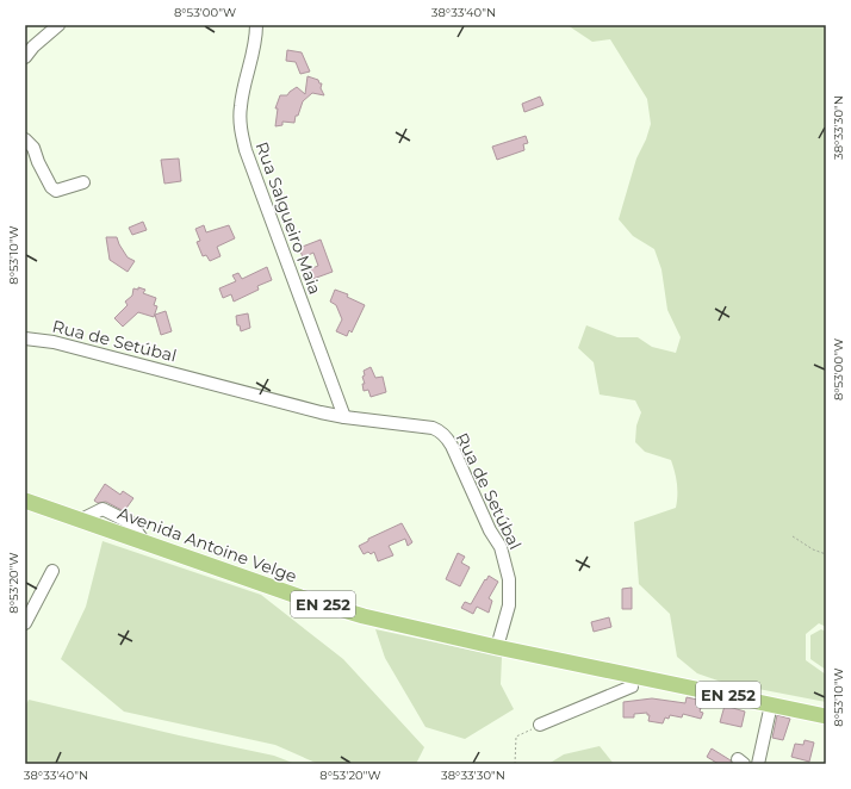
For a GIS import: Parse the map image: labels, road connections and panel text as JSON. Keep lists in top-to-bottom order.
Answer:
{
  "streets": {
    "main road": ["Avenida Antoine Velge", "EN 252"],
    "street": ["Rua Salgueiro Maia", "Rua de Setúbal"]
  },
  "crossings": [
    ["Rua Salgueiro Maia", "Rua de Setúbal"],
    ["Rua de Setúbal", "Avenida Antoine Velge"],
    ["Avenida Antoine Velge", "EN 252"]
  ],
  "coordinates": [
    "8°53'00\"W",
    "38°33'40\"N",
    "38°33'30\"N",
    "8°53'10\"W",
    "8°53'20\"W"
  ]
}
